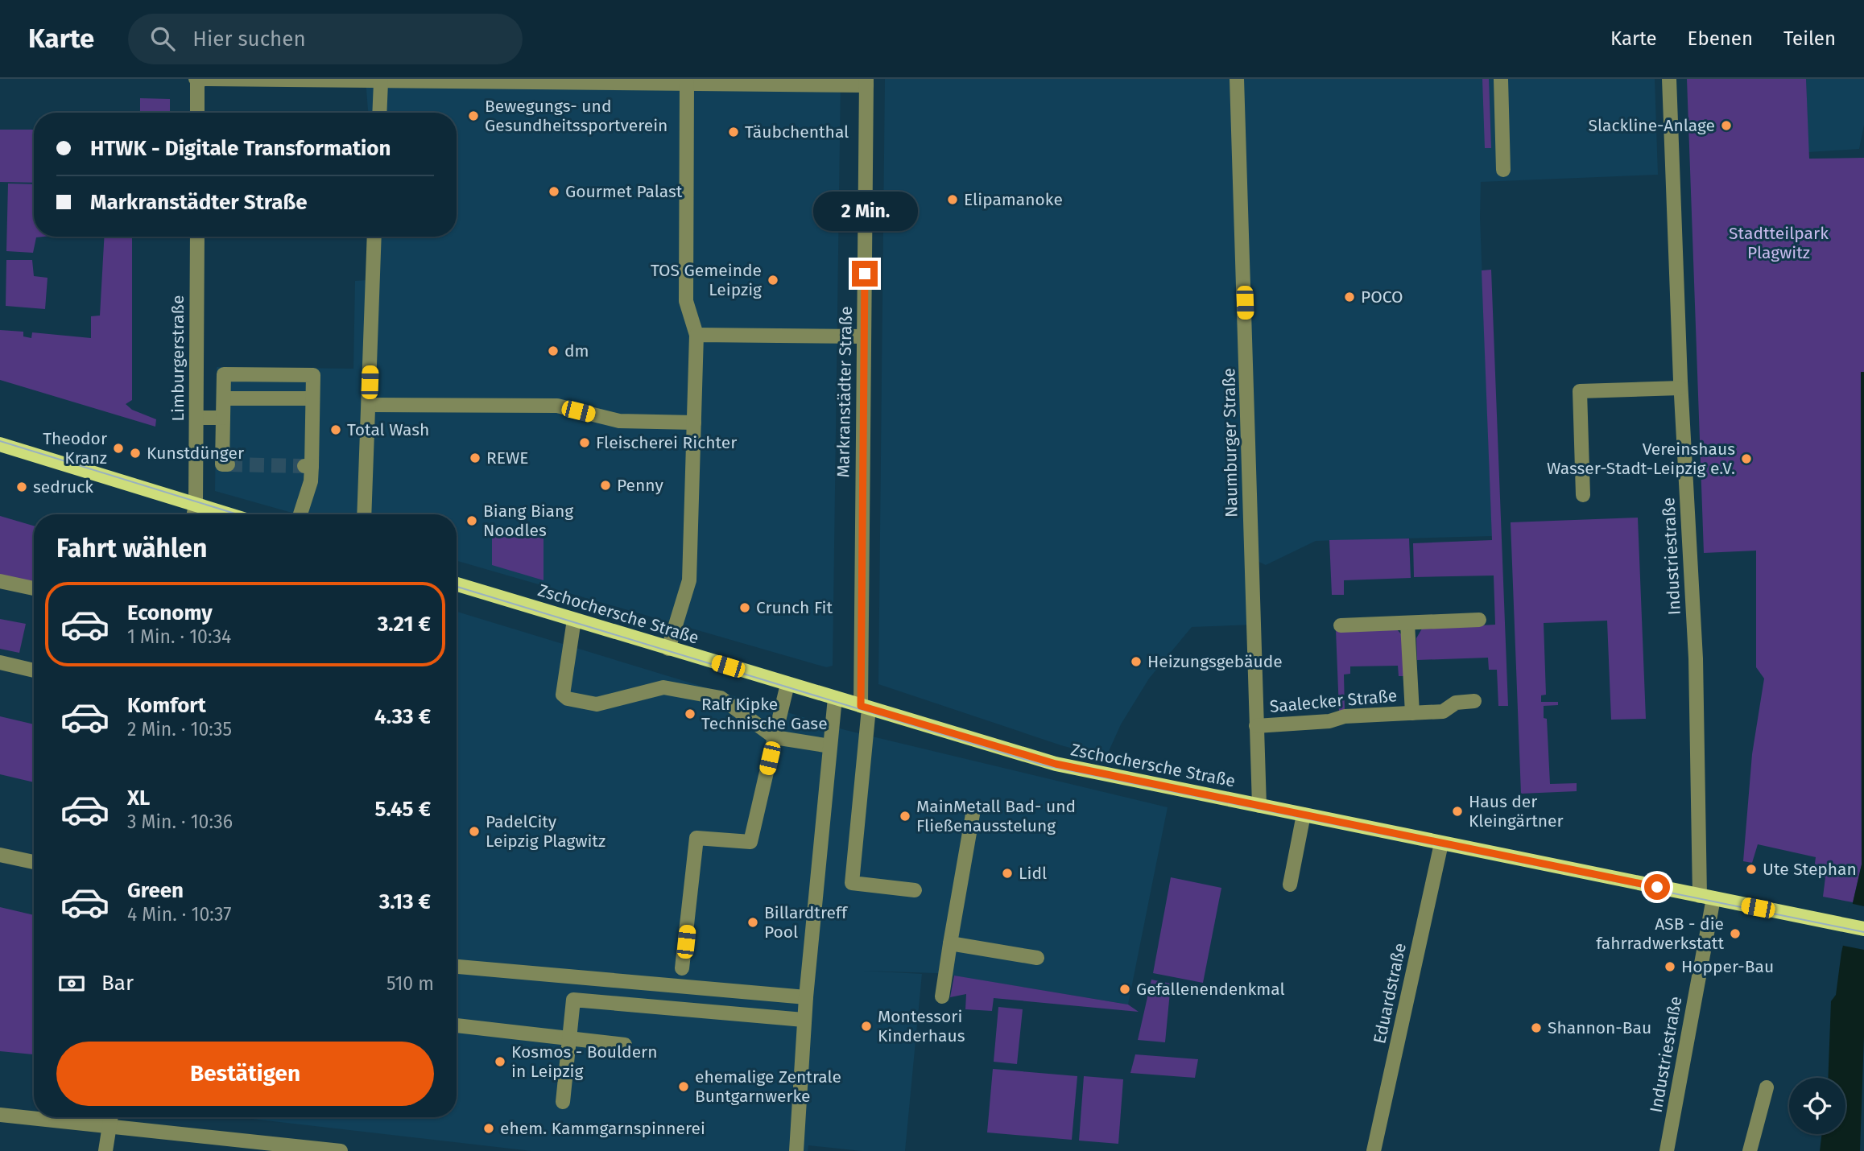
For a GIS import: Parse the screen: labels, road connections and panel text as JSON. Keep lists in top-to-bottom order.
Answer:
{
  "streets": {
    "main road": ["Zschochersche Straße"],
    "street": [
      "Limburgerstraße",
      "Markranstädter Straße",
      "Naumburger Straße",
      "Industriestraße",
      "Saalecker Straße",
      "Eduardstraße"
    ]
  },
  "crossings": [
    ["Markranstädter Straße", "Zschochersche Straße"],
    ["Naumburger Straße", "Zschochersche Straße"],
    ["Naumburger Straße", "Saalecker Straße"],
    ["Industriestraße", "Zschochersche Straße"],
    ["Zschochersche Straße", "Eduardstraße"]
  ],
  "parks": ["Stadtteilpark Plagwitz"],
  "places": [
    "Bewegungs- und Gesundheitssportverein",
    "Slackline-Anlage",
    "Täubchenthal",
    "Gourmet Palast",
    "Elipamanoke",
    "TOS Gemeinde Leipzig",
    "POCO",
    "dm",
    "Total Wash",
    "Fleischerei Richter",
    "Theodor Kranz",
    "Kunstdünger",
    "REWE",
    "Vereinshaus Wasser-Stadt-Leipzig e.V.",
    "Penny",
    "sedruck",
    "Biang Biang Noodles",
    "Crunch Fit",
    "Heizungsgebäude",
    "Ralf Kipke Technische Gase",
    "Haus der Kleingärtner",
    "MainMetall Bad- und Fließenausstelung",
    "PadelCity Leipzig Plagwitz",
    "Ute Stephan",
    "Lidl",
    "Billardtreff Pool",
    "ASB - die fahrradwerkstatt",
    "Hopper-Bau",
    "Gefallenendenkmal",
    "Montessori Kinderhaus",
    "Shannon-Bau",
    "Kosmos - Bouldern in Leipzig",
    "ehemalige Zentrale Buntgarnwerke",
    "ehem. Kammgarnspinnerei"
  ],
  "page": {
    "header": "Karte",
    "search": "Hier suchen",
    "nav": ["Karte", "Ebenen", "Teilen"],
    "banner": ["HTWK - Digitale Transformation", "Markranstädter Straße"],
    "bubble": "2 Min.",
    "heading": "Fahrt wählen",
    "list": [
      {
        "name": "Economy",
        "note": "1 Min. · 10:34",
        "value": "3.21 €"
      },
      {
        "name": "Komfort",
        "note": "2 Min. · 10:35",
        "value": "4.33 €"
      },
      {
        "name": "XL",
        "note": "3 Min. · 10:36",
        "value": "5.45 €"
      },
      {
        "name": "Green",
        "note": "4 Min. · 10:37",
        "value": "3.13 €"
      }
    ],
    "pay": ["Bar", "510 m"],
    "buttons": "Bestätigen"
  }
}
